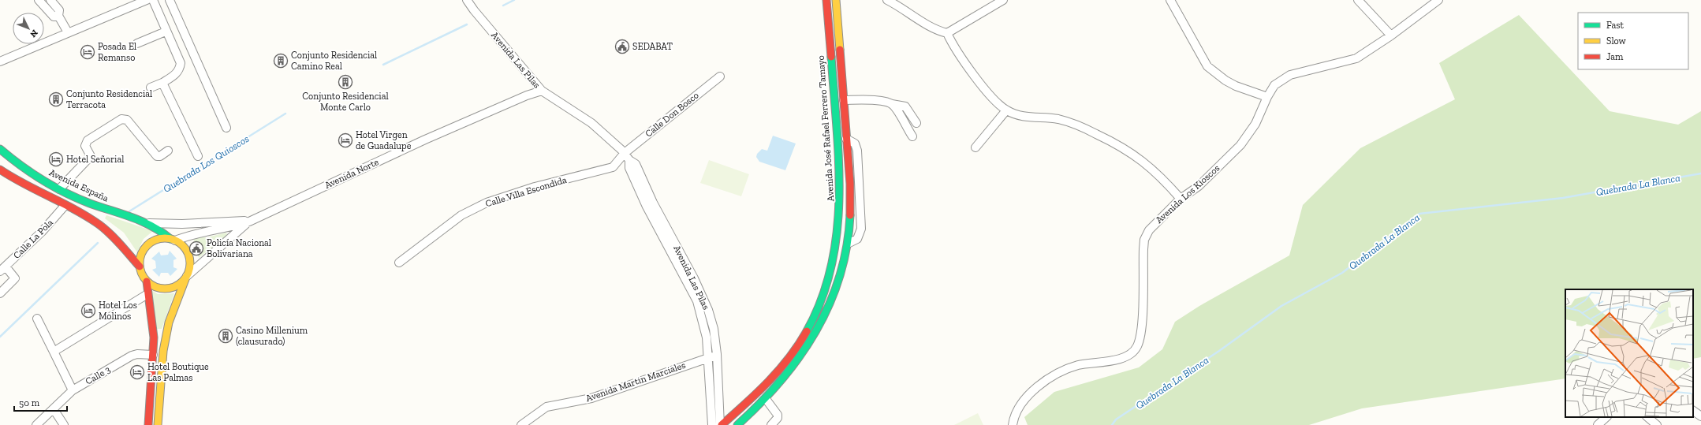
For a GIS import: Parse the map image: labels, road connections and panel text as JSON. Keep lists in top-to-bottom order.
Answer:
{
  "streets": {
    "street": [
      "Avenida Las Pilas",
      "Calle Don Bosco",
      "Avenida José Rafael Ferrero Tamayo",
      "Avenida Norte",
      "Avenida España",
      "Calle Villa Escondida",
      "Avenida Los Kioscos",
      "Calle La Pola",
      "Calle 3",
      "Avenida Martin Marciales"
    ]
  },
  "crossings": [
    ["Avenida Las Pilas", "Calle Don Bosco"],
    ["Avenida Las Pilas", "Avenida José Rafael Ferrero Tamayo"],
    ["Avenida Las Pilas", "Avenida Norte"],
    ["Avenida Las Pilas", "Calle Villa Escondida"],
    ["Avenida Las Pilas", "Avenida Martin Marciales"],
    ["Calle Don Bosco", "Calle Villa Escondida"],
    ["Avenida Norte", "Avenida España"]
  ],
  "water": ["Quebrada Los Quioscos", "Quebrada La Blanca"],
  "places": {
    "public building": ["SEDABAT", "Policía Nacional Bolivariana"],
    "hotel": [
      "Posada El Remanso",
      "Hotel Virgen de Guadalupe",
      "Hotel Señorial",
      "Hotel Los Molinos",
      "Hotel Boutique Las Palmas"
    ],
    "building": [
      "Conjunto Residencial Camino Real",
      "Conjunto Residencial Monte Carlo",
      "Conjunto Residencial Terracota",
      "Casino Millenium (clausurado)"
    ]
  },
  "legend": ["Fast", "Slow", "Jam"],
  "scale_bar": "50 m",
  "north": "bottom right"
}
